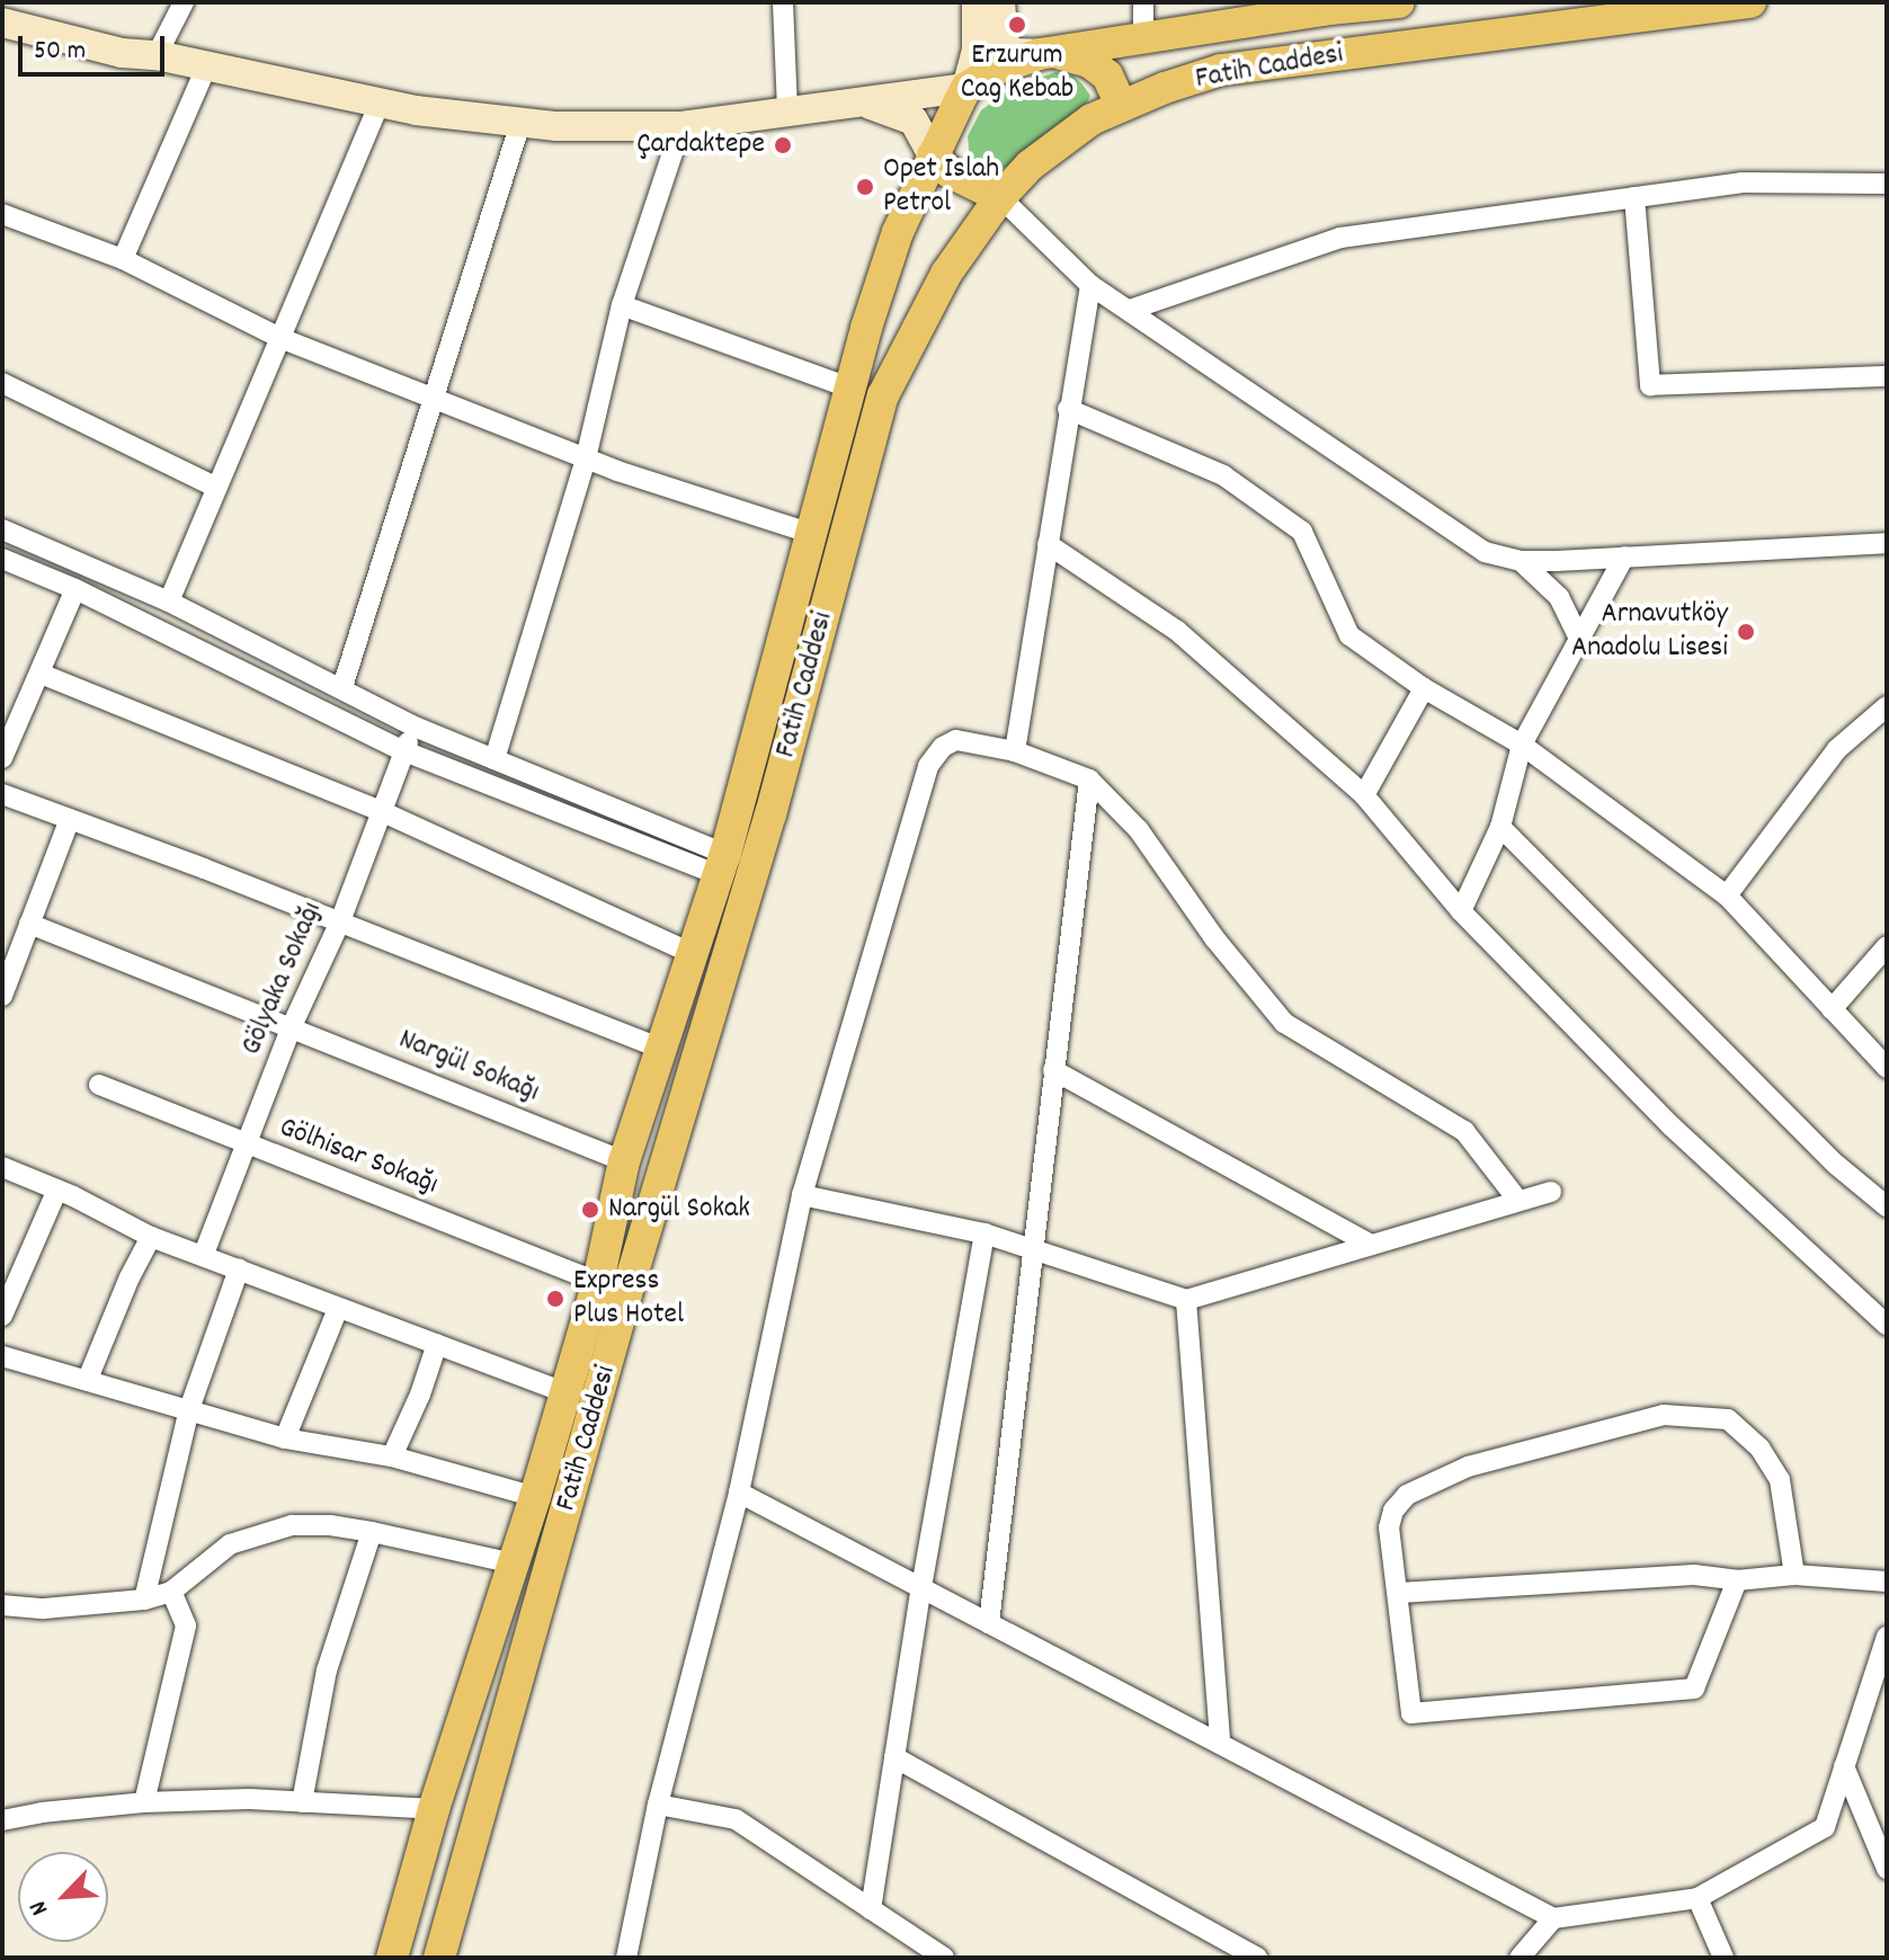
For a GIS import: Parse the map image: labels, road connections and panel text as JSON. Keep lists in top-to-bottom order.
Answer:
{
  "streets": {
    "main road": ["Fatih Caddesi"],
    "street": ["Gölyaka Sokağı", "Nargül Sokağı", "Gölhisar Sokağı"]
  },
  "crossings": [
    ["Fatih Caddesi", "Nargül Sokağı"],
    ["Fatih Caddesi", "Gölhisar Sokağı"],
    ["Gölyaka Sokağı", "Nargül Sokağı"],
    ["Gölyaka Sokağı", "Gölhisar Sokağı"]
  ],
  "places": [
    "Erzurum Cag Kebab",
    "Çardaktepe",
    "Opet Islah Petrol",
    "Arnavutköy Anadolu Lisesi",
    "Nargül Sokak",
    "Express Plus Hotel"
  ],
  "scale_bar": "50 m",
  "north": "bottom left"
}
